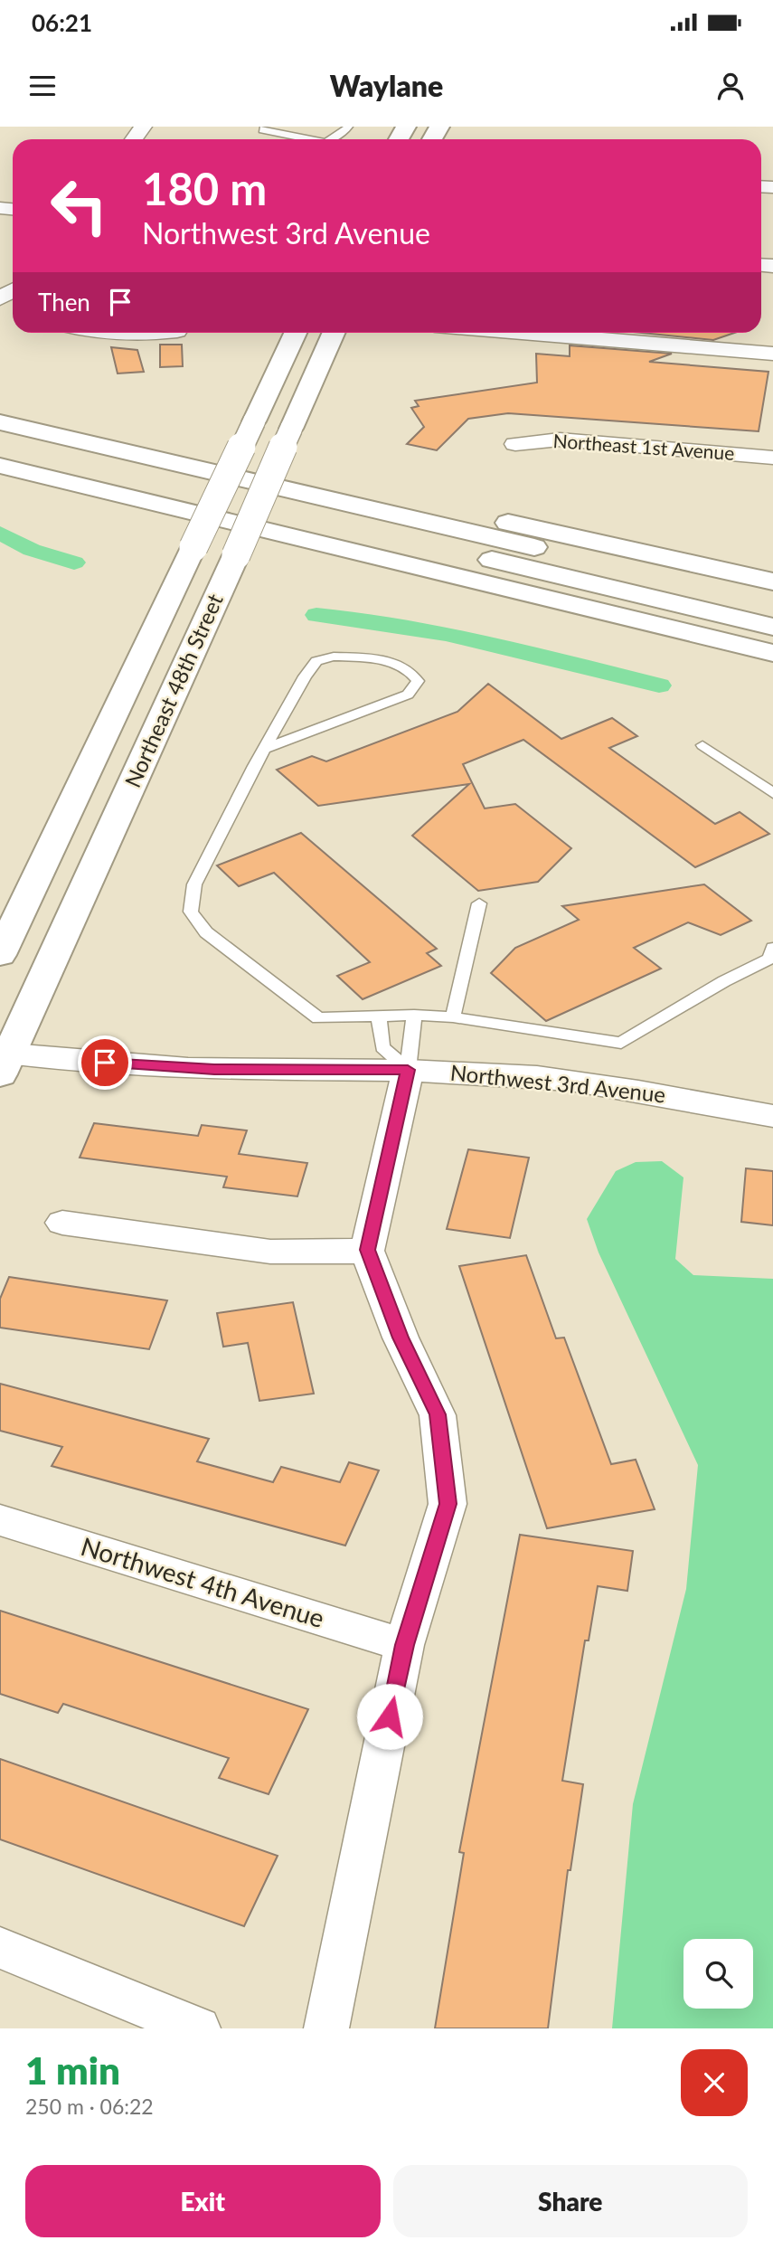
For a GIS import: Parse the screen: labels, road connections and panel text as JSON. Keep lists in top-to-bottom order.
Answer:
{
  "streets": {
    "main road": ["Northeast 48th Street"],
    "street": ["Northeast 1st Avenue", "Northwest 3rd Avenue", "Northwest 4th Avenue"]
  },
  "crossings": [
    ["Northeast 48th Street", "Northwest 3rd Avenue"]
  ],
  "page": {
    "status": "06:21",
    "header": "Waylane",
    "turn": ["180 m", "Northwest 3rd Avenue"],
    "then": "Then",
    "heading": ["1 min", "250 m · 06:22"],
    "buttons": ["Exit", "Share"]
  }
}
